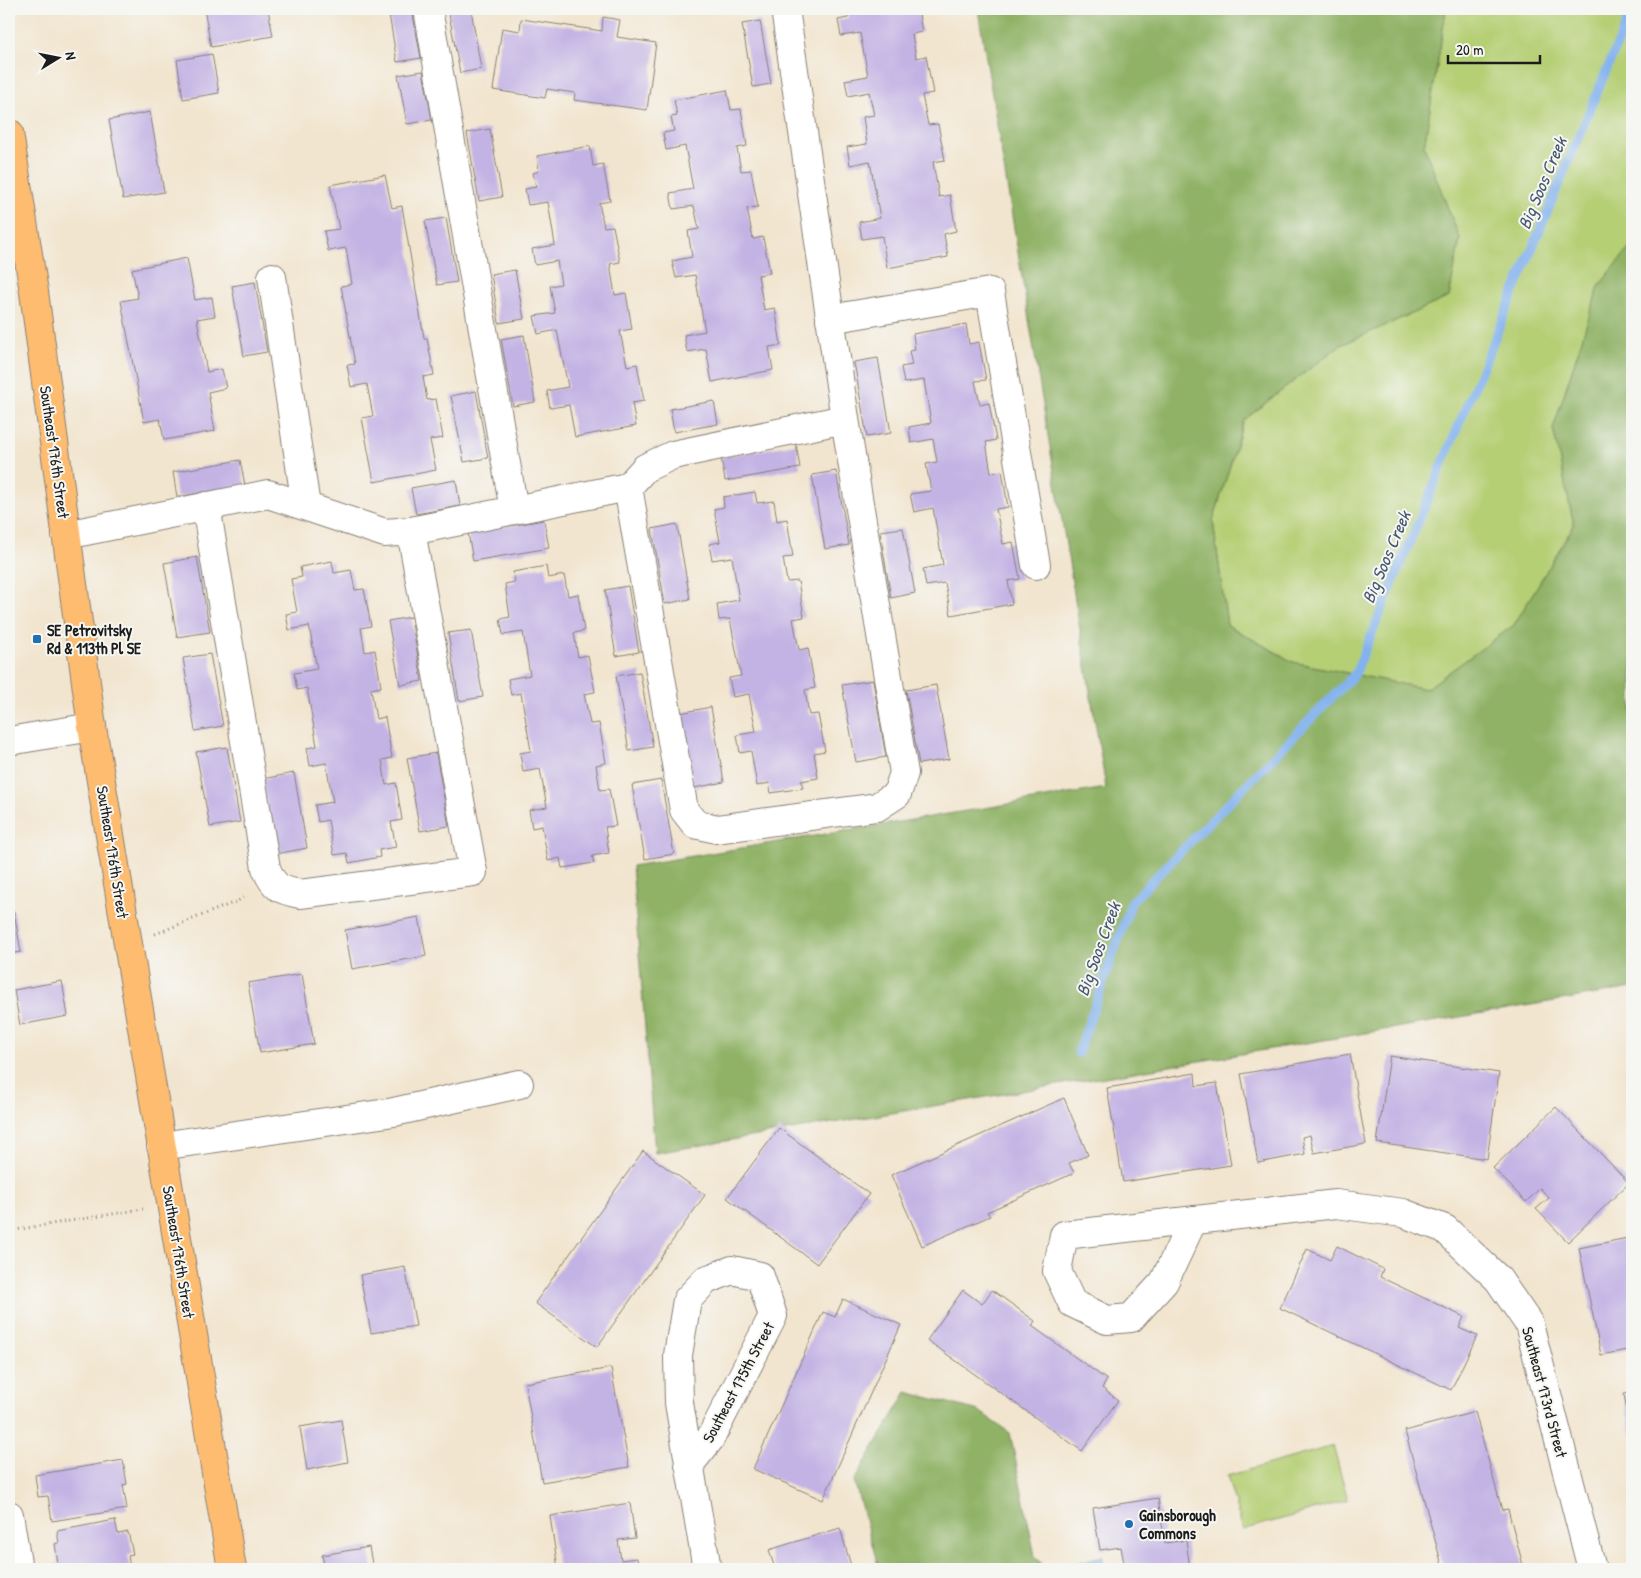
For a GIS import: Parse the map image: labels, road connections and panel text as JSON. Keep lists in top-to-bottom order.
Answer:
{
  "streets": {
    "main road": ["Southeast 176th Street"],
    "street": ["Southeast 175th Street", "Southeast 173rd Street"]
  },
  "water": ["Big Soos Creek"],
  "places": {
    "transit": ["SE Petrovitsky Rd & 113th Pl SE"],
    "other": ["Gainsborough Commons"]
  },
  "scale_bar": "20 m",
  "north": "right"
}
